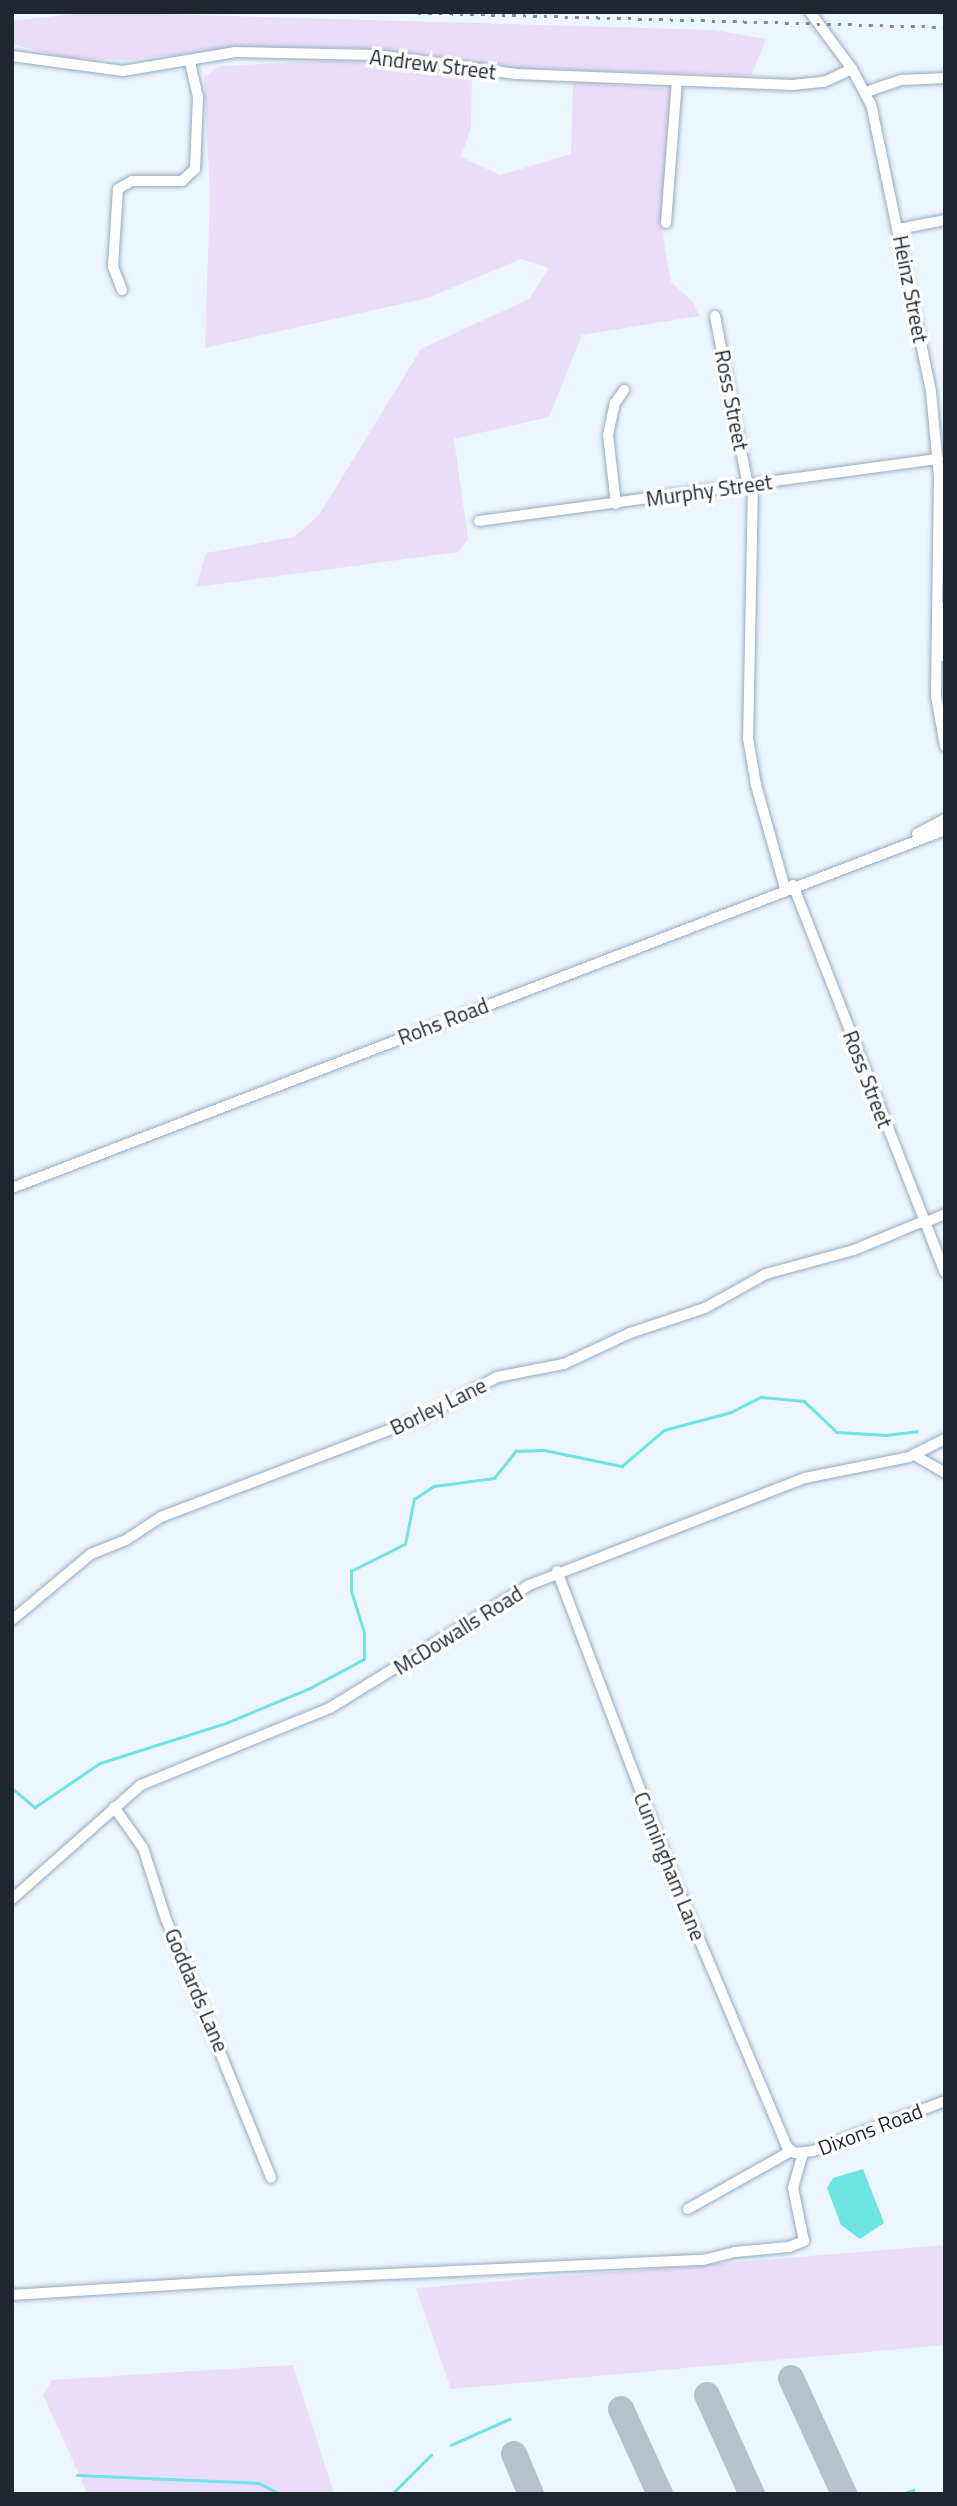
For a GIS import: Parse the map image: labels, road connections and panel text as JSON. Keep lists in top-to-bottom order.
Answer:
{
  "streets": {
    "street": [
      "Andrew Street",
      "Heinz Street",
      "Ross Street",
      "Murphy Street",
      "Rohs Road",
      "Borley Lane",
      "McDowalls Road",
      "Cunningham Lane",
      "Goddards Lane",
      "Dixons Road"
    ]
  },
  "crossings": [
    ["Andrew Street", "Heinz Street"],
    ["Heinz Street", "Murphy Street"],
    ["Ross Street", "Murphy Street"],
    ["Ross Street", "Rohs Road"],
    ["Ross Street", "Borley Lane"],
    ["McDowalls Road", "Cunningham Lane"],
    ["McDowalls Road", "Goddards Lane"],
    ["Cunningham Lane", "Dixons Road"]
  ]
}
